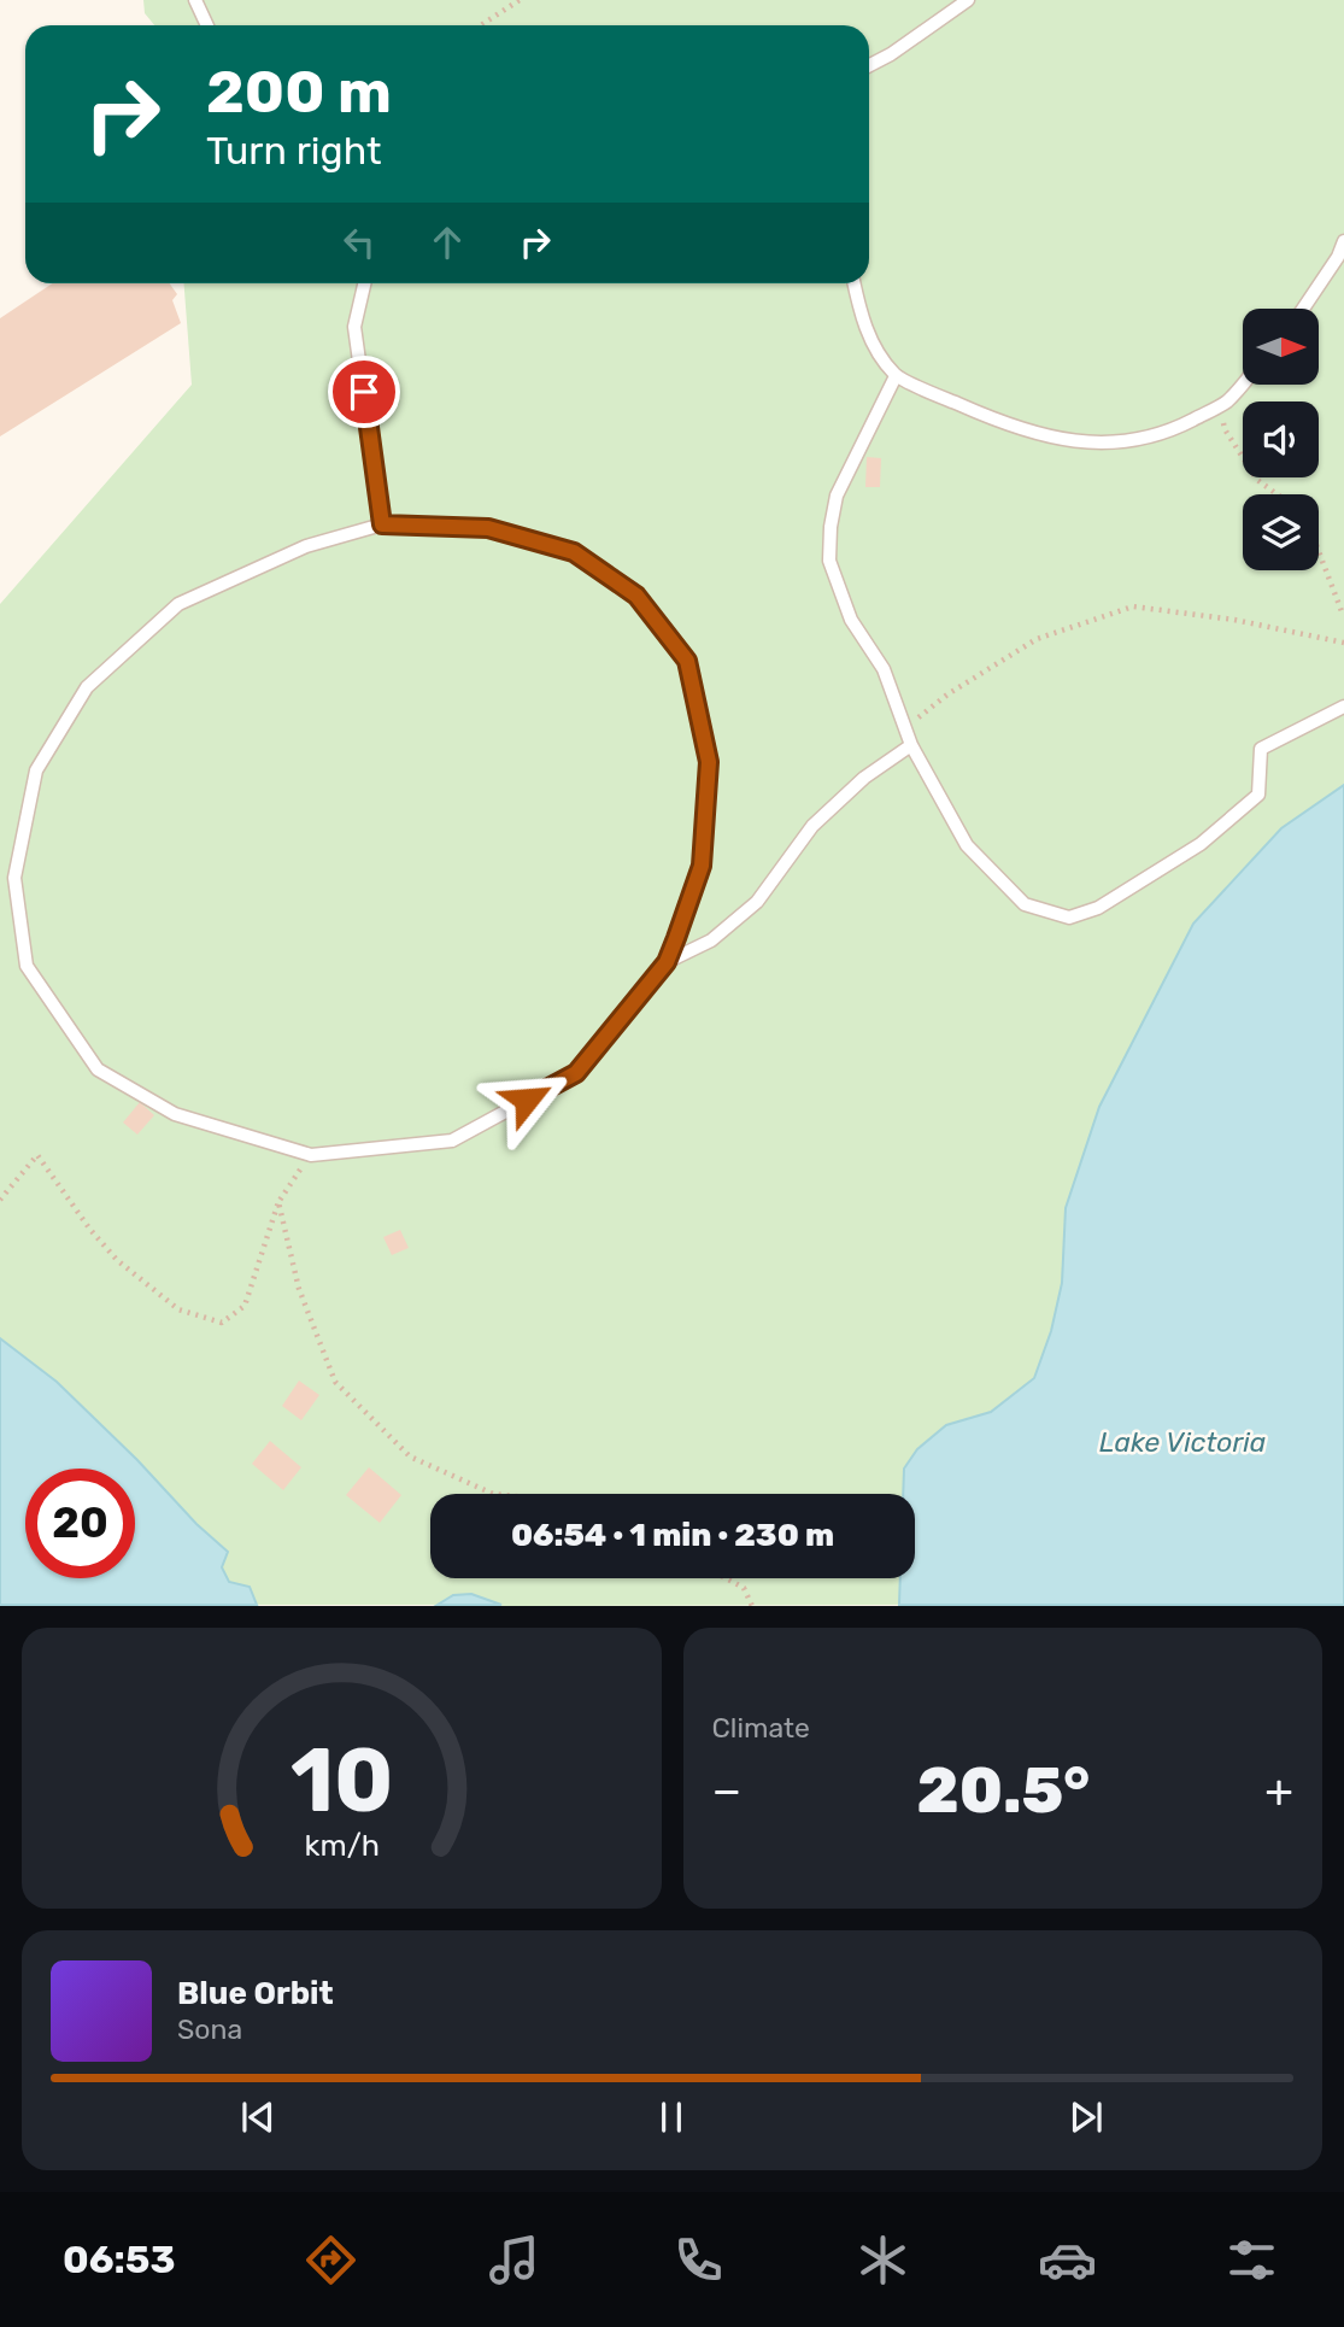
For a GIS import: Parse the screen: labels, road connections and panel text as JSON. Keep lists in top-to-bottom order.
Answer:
{
  "water": ["Lake Victoria"],
  "north": "right",
  "page": {
    "turn": ["200 m", "Turn right"],
    "limit": "20",
    "trip": "06:54 · 1 min · 230 m",
    "tile": "Climate",
    "heat": ["−", "20.5°", "+"],
    "song": ["Blue Orbit", "Sona"],
    "tabs": "06:53",
    "gauge": ["10", "km/h"]
  }
}
